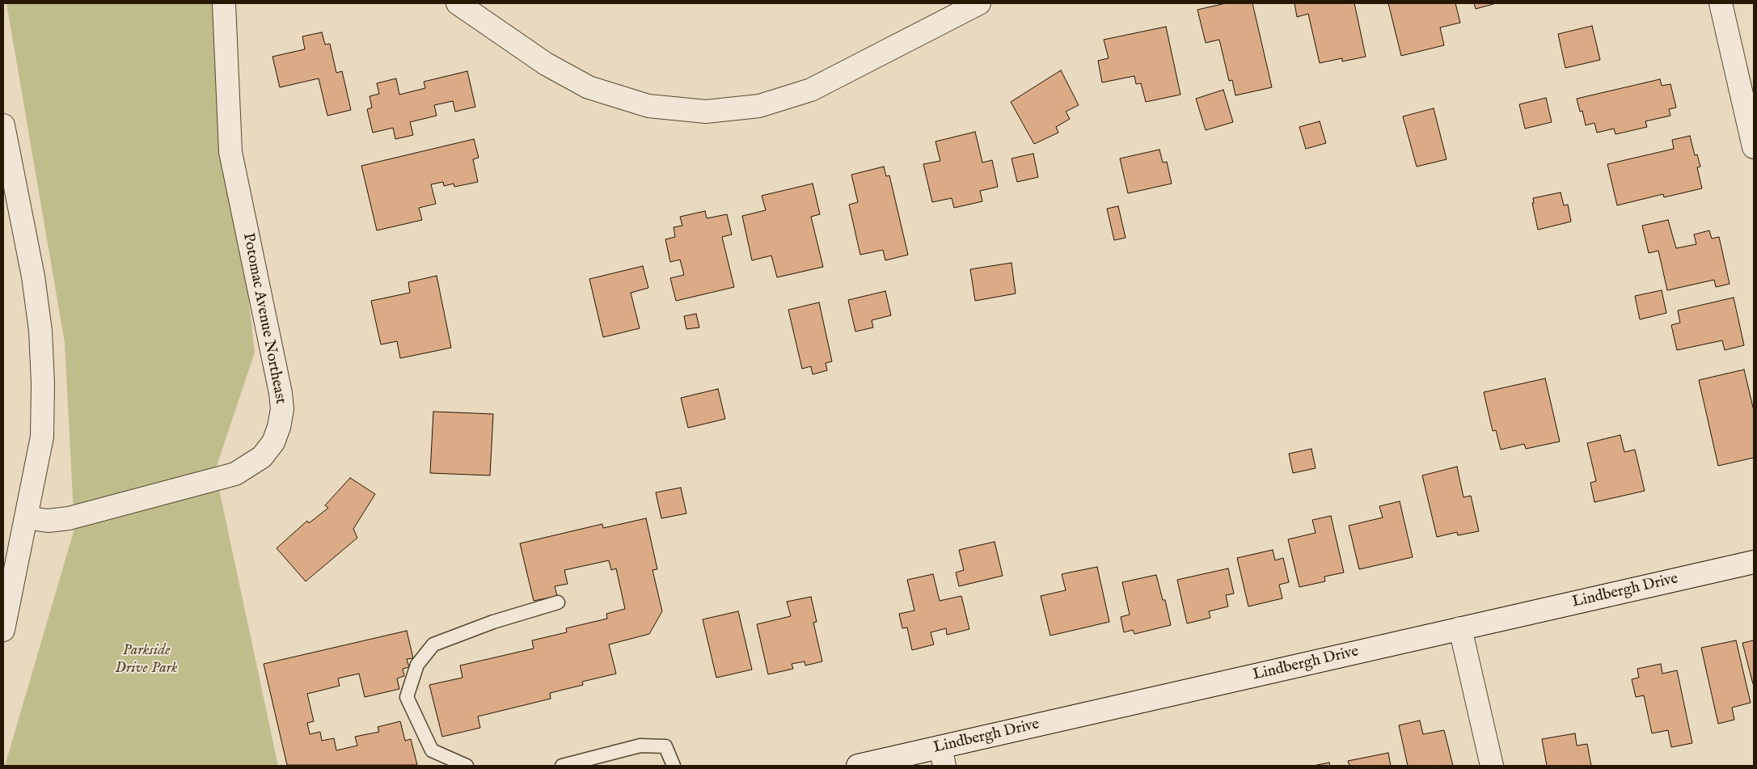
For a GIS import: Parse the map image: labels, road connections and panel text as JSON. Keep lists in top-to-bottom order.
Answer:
{
  "streets": {
    "street": ["Potomac Avenue Northeast", "Lindbergh Drive"]
  },
  "parks": ["Parkside Drive Park"]
}
